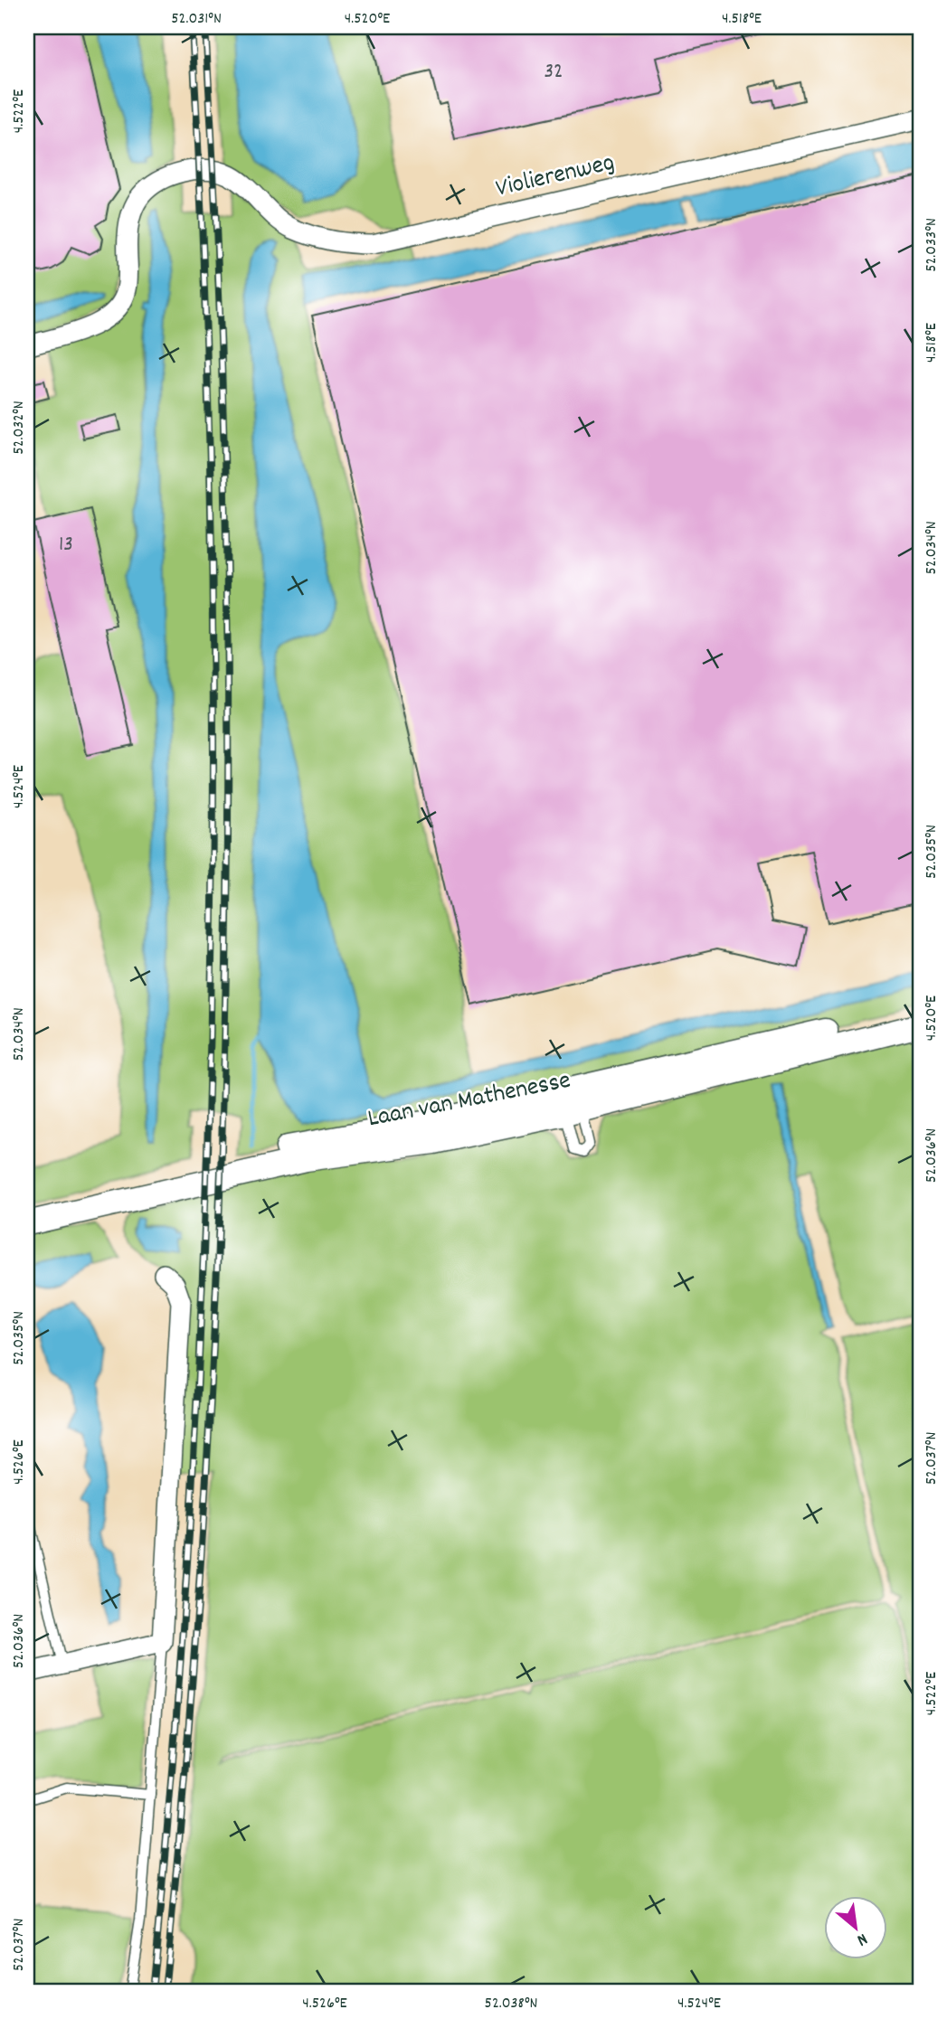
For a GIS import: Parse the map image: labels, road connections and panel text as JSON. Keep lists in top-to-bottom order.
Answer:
{
  "streets": {
    "street": ["Violierenweg", "Laan van Mathenesse"]
  },
  "house_numbers": ["32", "13"],
  "north": "bottom right",
  "coordinates": [
    "52.031°N",
    "4.520°E",
    "4.518°E",
    "4.522°E",
    "52.033°N",
    "52.032°N",
    "52.034°N",
    "4.524°E",
    "52.035°N",
    "52.036°N",
    "52.037°N",
    "4.526°E",
    "52.038°N"
  ]
}
